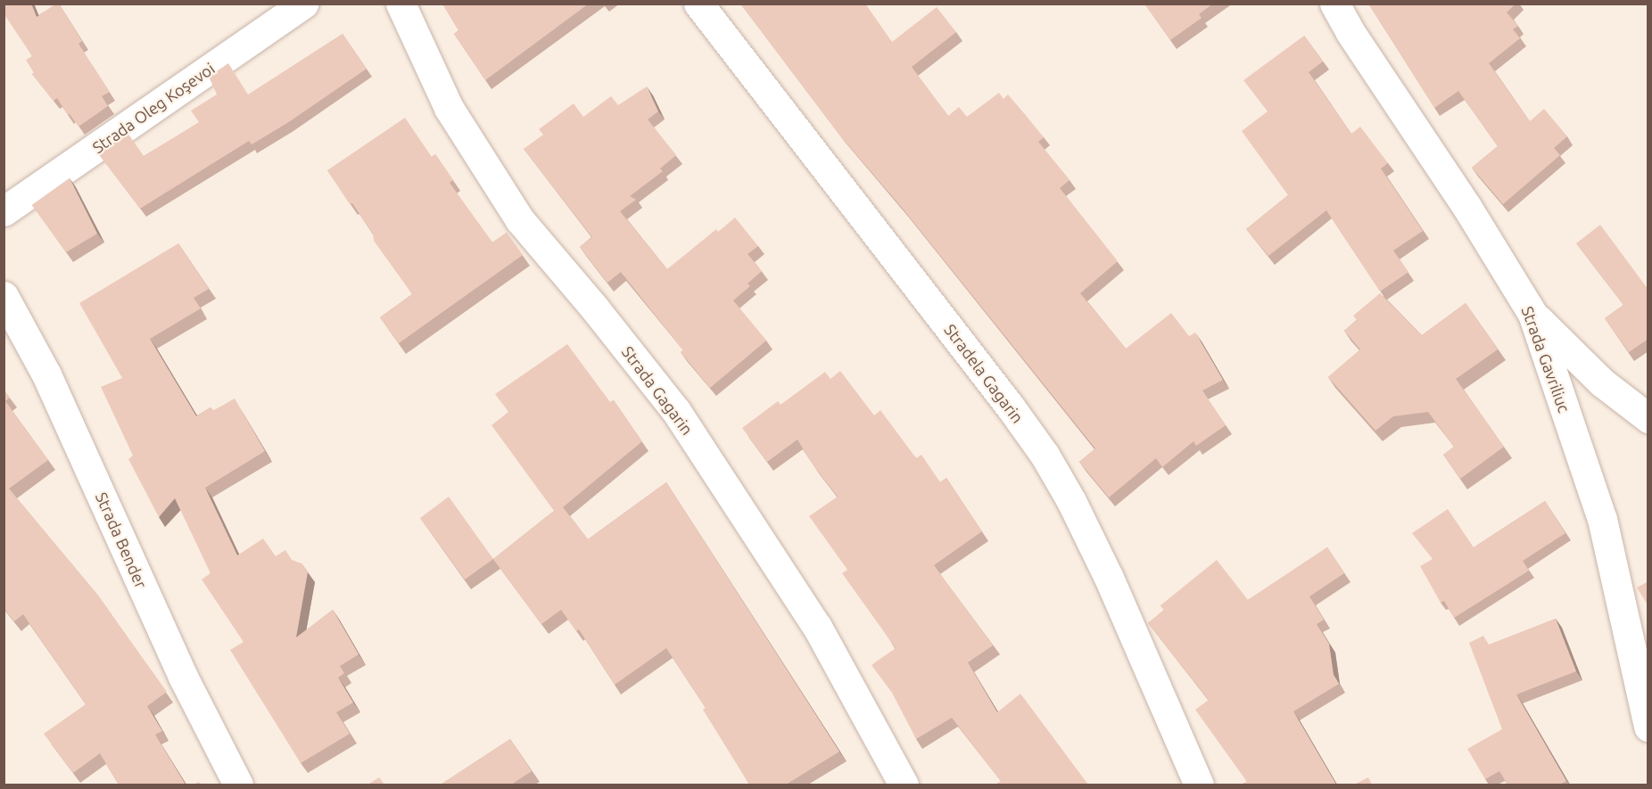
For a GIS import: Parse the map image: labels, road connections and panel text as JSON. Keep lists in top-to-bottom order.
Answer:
{
  "streets": {
    "street": [
      "Strada Oleg Koşevoi",
      "Strada Gavriliuc",
      "Stradela Gagarin",
      "Strada Gagarin",
      "Strada Bender"
    ]
  }
}
